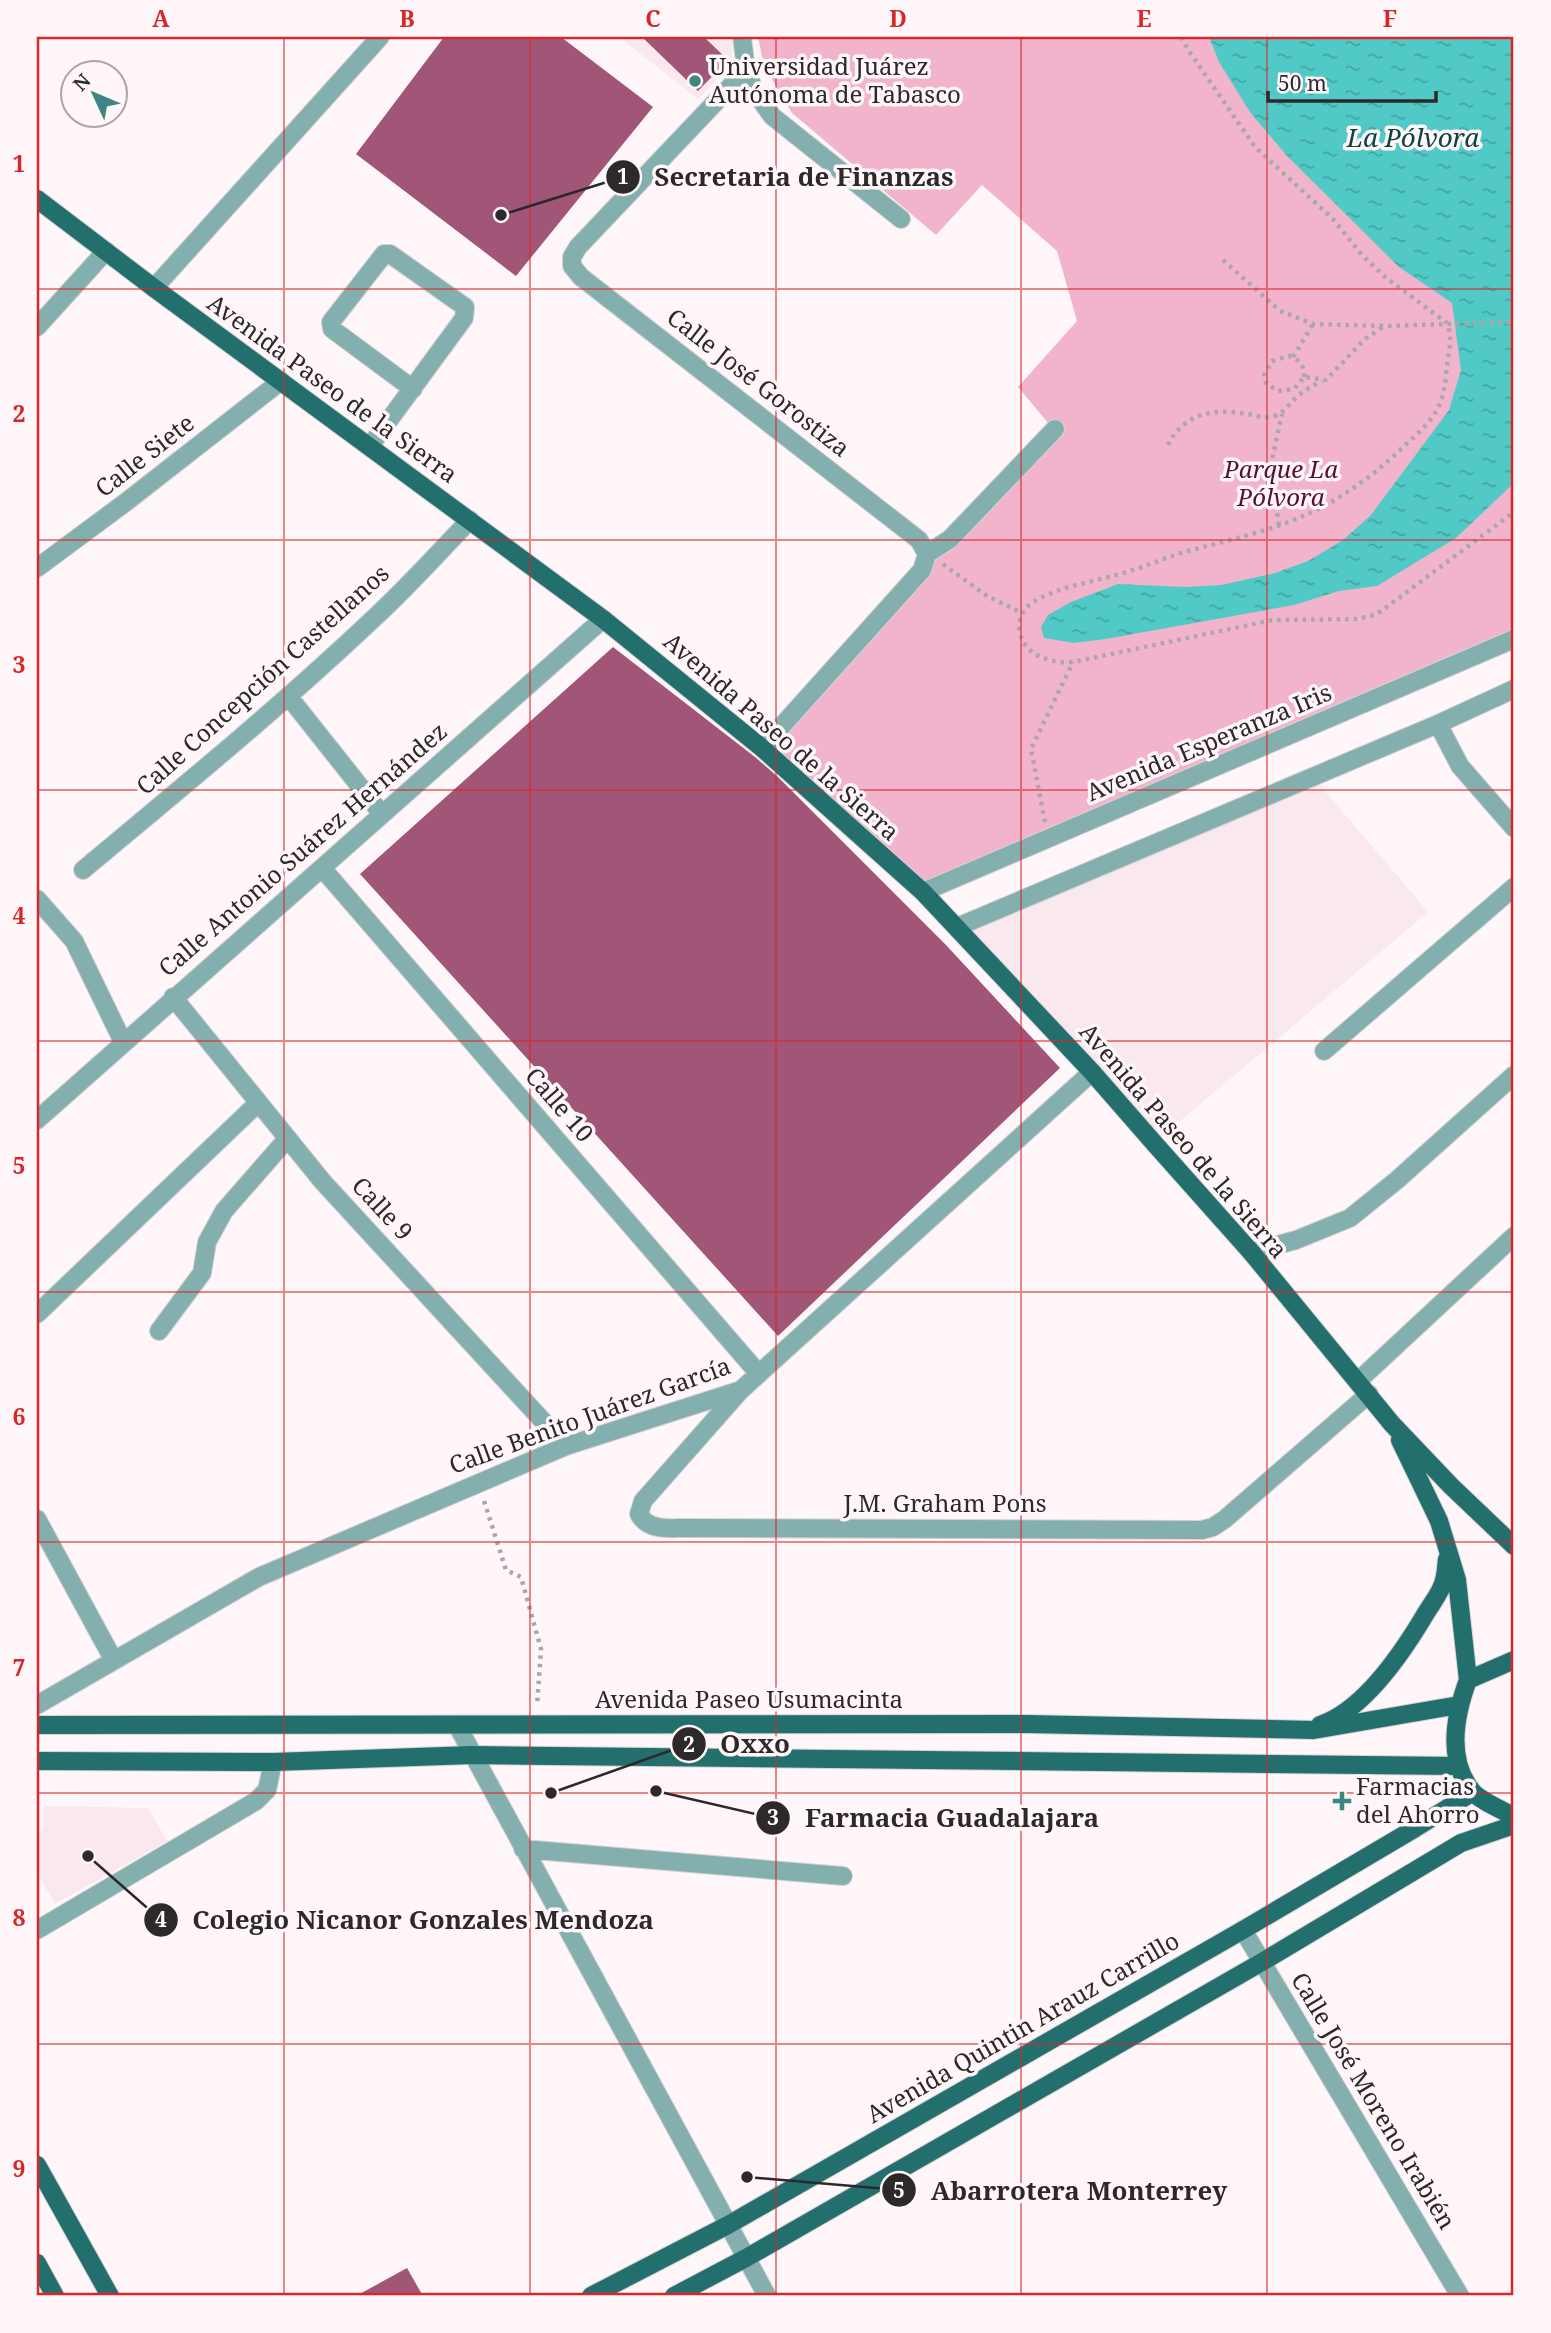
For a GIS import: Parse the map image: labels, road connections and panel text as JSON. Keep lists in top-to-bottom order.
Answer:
{
  "streets": {
    "main road": ["Avenida Paseo de la Sierra", "Avenida Paseo Usumacinta", "Avenida Quintin Arauz Carrillo"],
    "street": [
      "Calle José Gorostiza",
      "Calle Siete",
      "Calle Concepción Castellanos",
      "Avenida Esperanza Iris",
      "Calle Antonio Suárez Hernández",
      "Calle 10",
      "Calle 9",
      "Calle Benito Juárez García",
      "J.M. Graham Pons",
      "Calle José Moreno Irabién"
    ]
  },
  "crossings": [
    ["Avenida Paseo de la Sierra", "Calle Siete"],
    ["Avenida Paseo de la Sierra", "Calle Concepción Castellanos"],
    ["Avenida Paseo de la Sierra", "Avenida Esperanza Iris"],
    ["Avenida Paseo de la Sierra", "Calle Antonio Suárez Hernández"],
    ["Avenida Paseo de la Sierra", "Calle Benito Juárez García"],
    ["Avenida Paseo de la Sierra", "J.M. Graham Pons"],
    ["Calle Antonio Suárez Hernández", "Calle 10"],
    ["Calle Antonio Suárez Hernández", "Calle 9"],
    ["Calle 10", "Calle Benito Juárez García"],
    ["Calle 9", "Calle Benito Juárez García"],
    ["Calle Benito Juárez García", "J.M. Graham Pons"],
    ["Avenida Quintin Arauz Carrillo", "Calle José Moreno Irabién"]
  ],
  "water": ["La Pólvora"],
  "parks": ["Parque La Pólvora"],
  "places": {
    "other": [
      "Universidad Juárez Autónoma de Tabasco",
      "Secretaria de Finanzas",
      "Farmacia Guadalajara",
      "Oxxo",
      "Colegio Nicanor Gonzales Mendoza",
      "Abarrotera Monterrey"
    ],
    "health": ["Farmacias del Ahorro"]
  },
  "scale_bar": "50 m",
  "north": "top left",
  "grid": {
    "columns": [
      "A",
      "B",
      "C",
      "D",
      "E",
      "F"
    ],
    "rows": [
      "1",
      "2",
      "3",
      "4",
      "5",
      "6",
      "7",
      "8",
      "9"
    ]
  }
}
